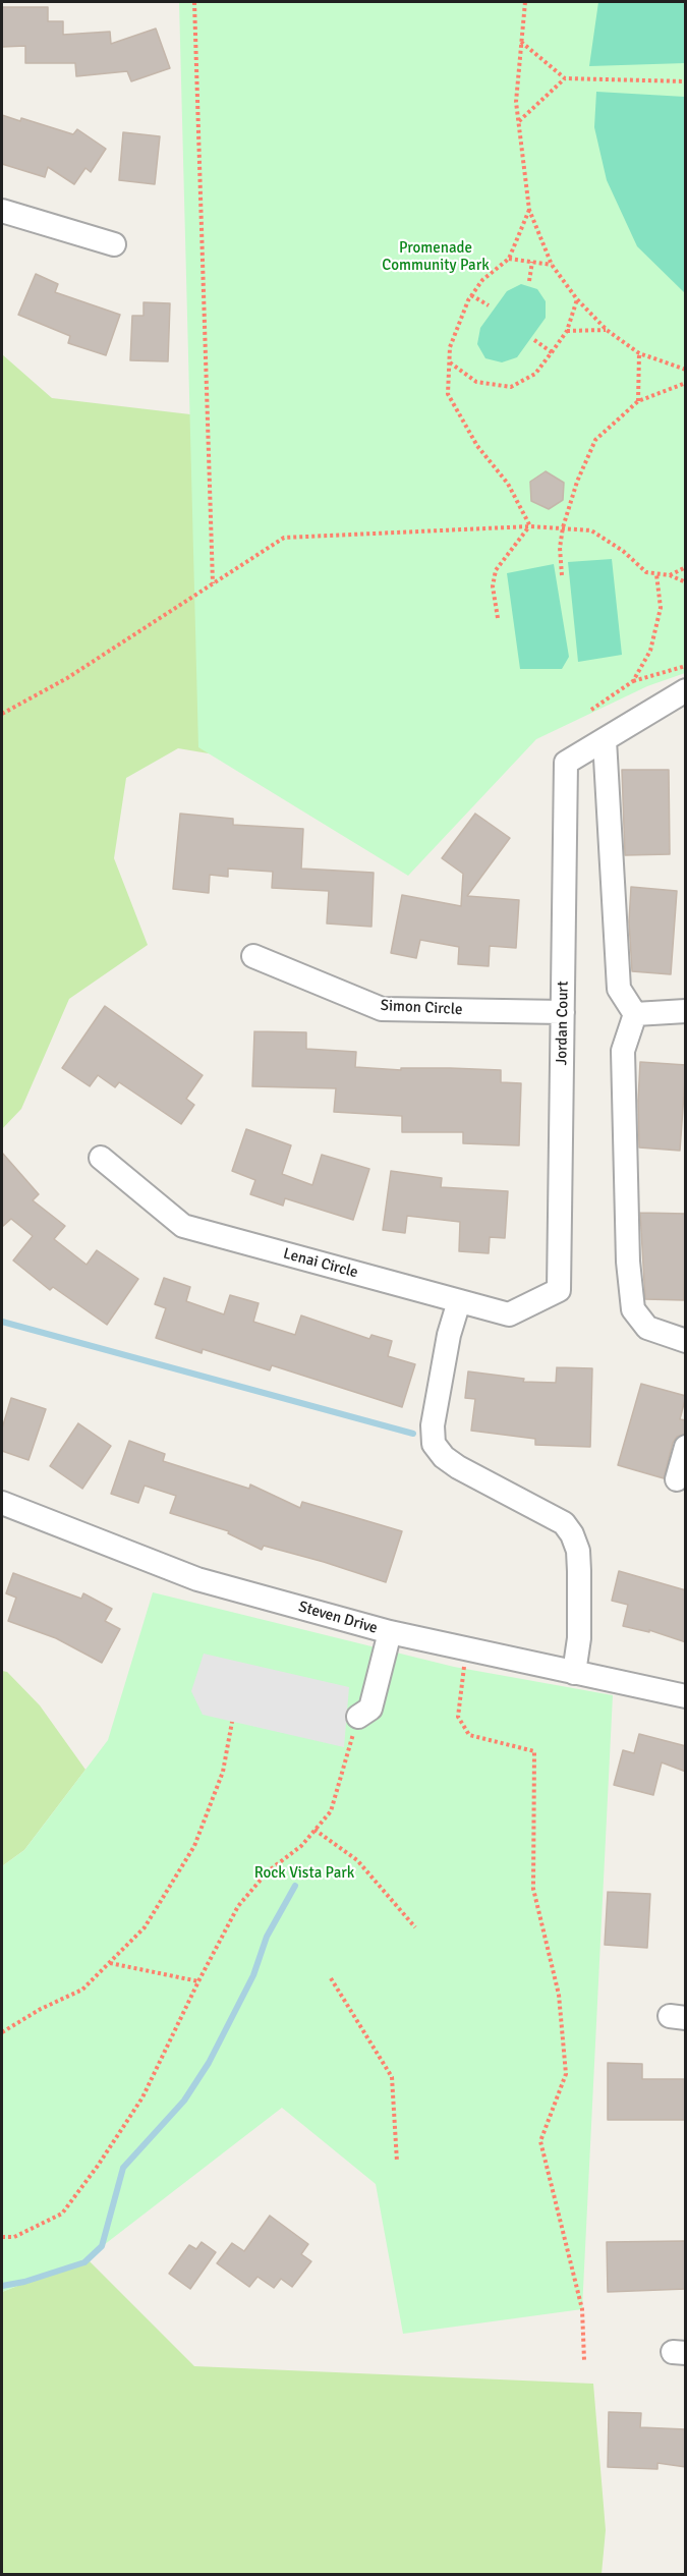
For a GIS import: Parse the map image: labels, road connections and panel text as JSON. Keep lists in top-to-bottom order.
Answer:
{
  "streets": {
    "street": [
      "Simon Circle",
      "Jordan Court",
      "Lenai Circle",
      "Steven Drive"
    ]
  },
  "crossings": [
    ["Simon Circle", "Jordan Court"],
    ["Jordan Court", "Lenai Circle"]
  ],
  "parks": ["Promenade Community Park", "Rock Vista Park"]
}
